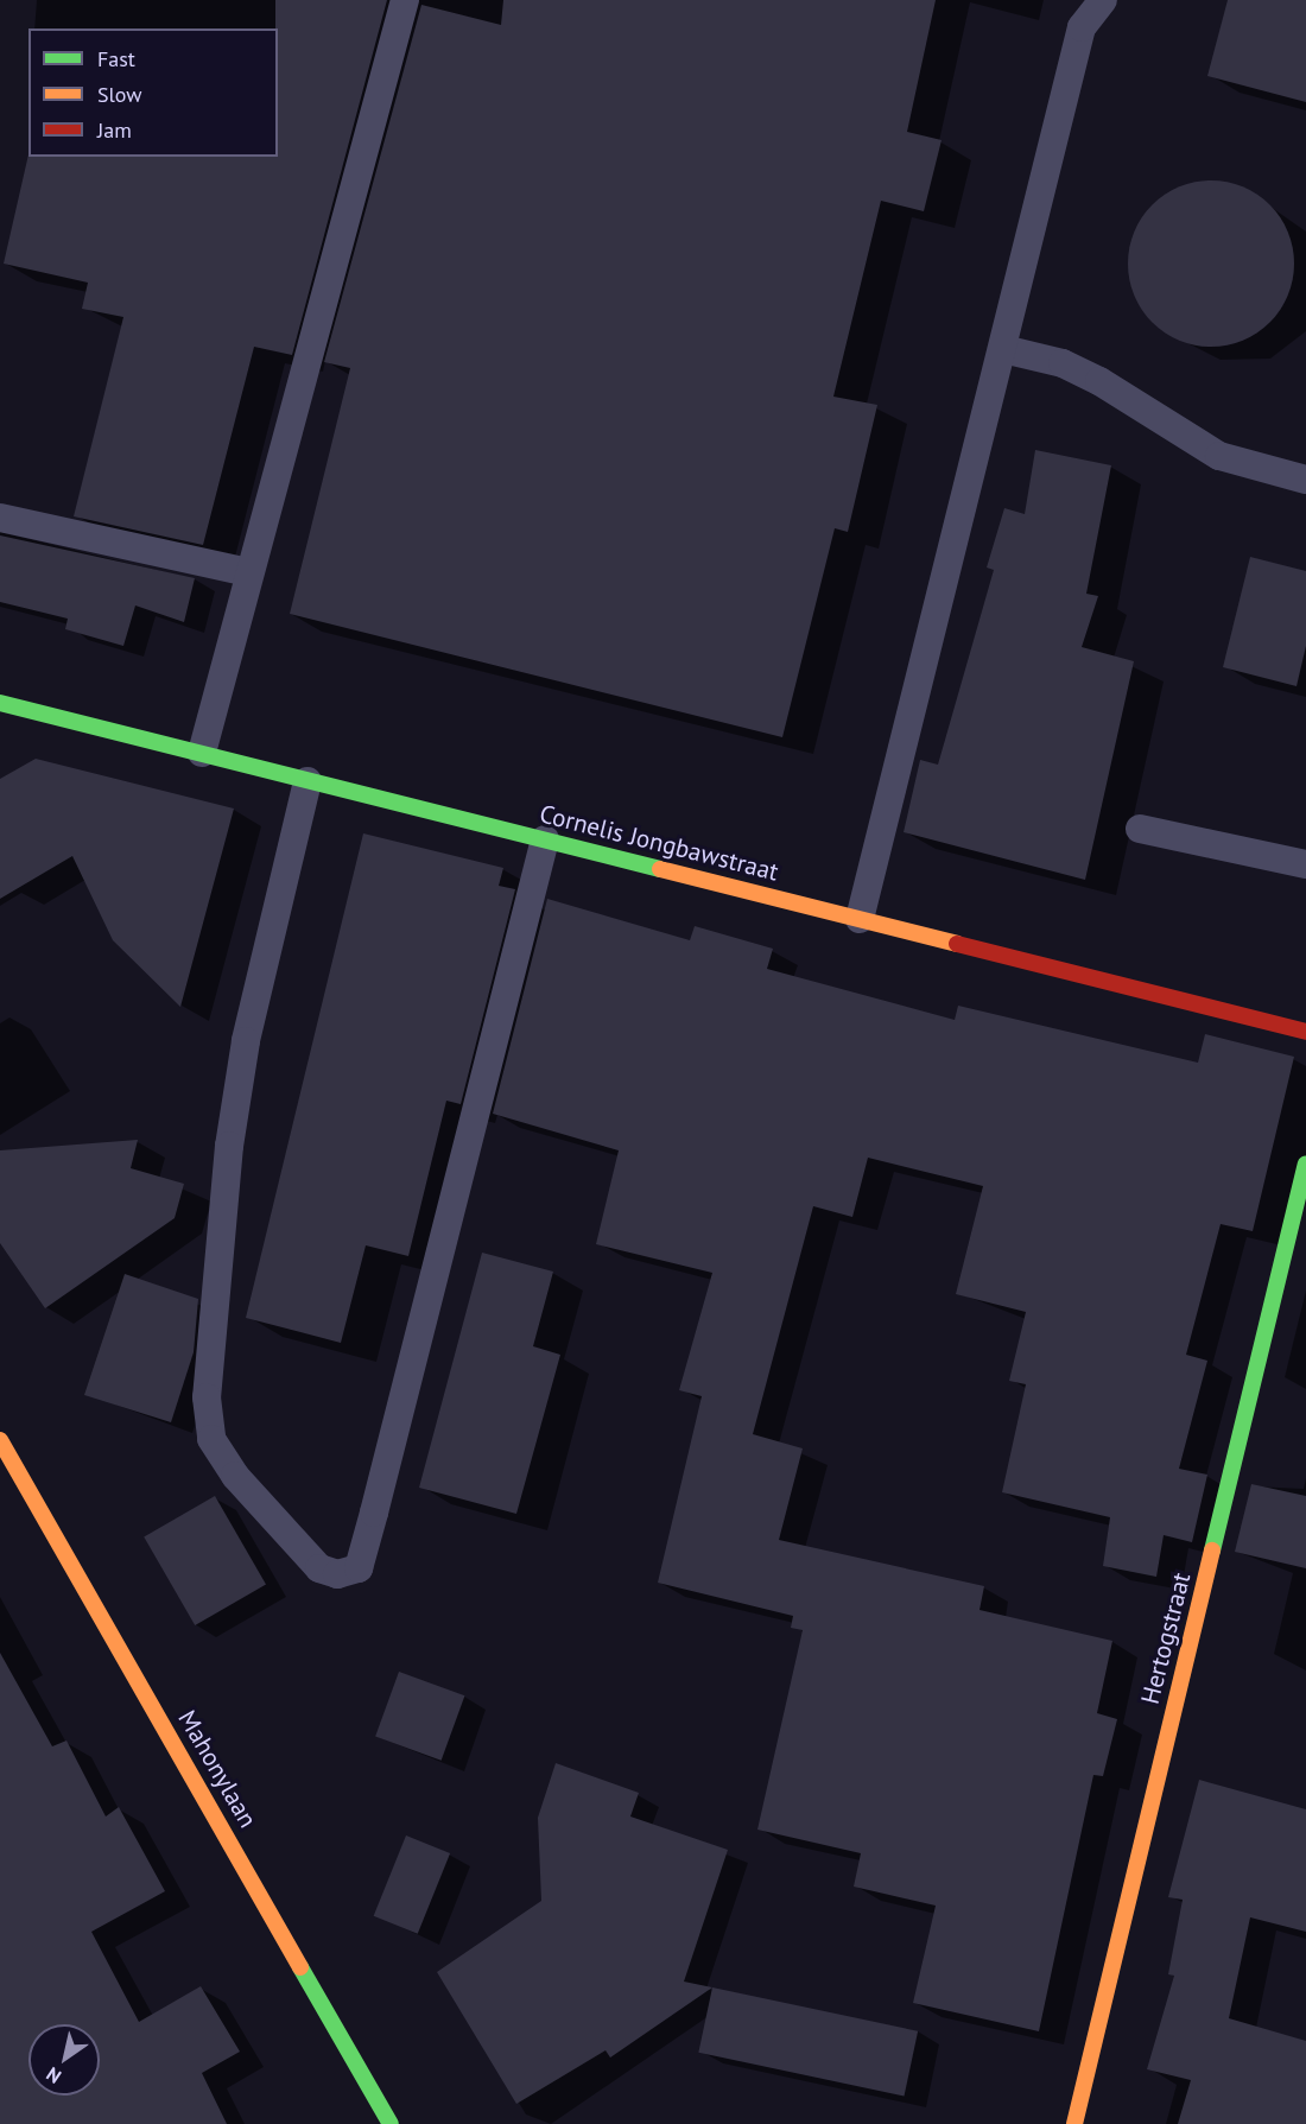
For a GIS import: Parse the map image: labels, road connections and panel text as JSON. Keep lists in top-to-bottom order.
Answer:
{
  "streets": {
    "street": ["Cornelis Jongbawstraat", "Hertogstraat", "Mahonylaan"]
  },
  "legend": ["Fast", "Slow", "Jam"],
  "north": "bottom left"
}
